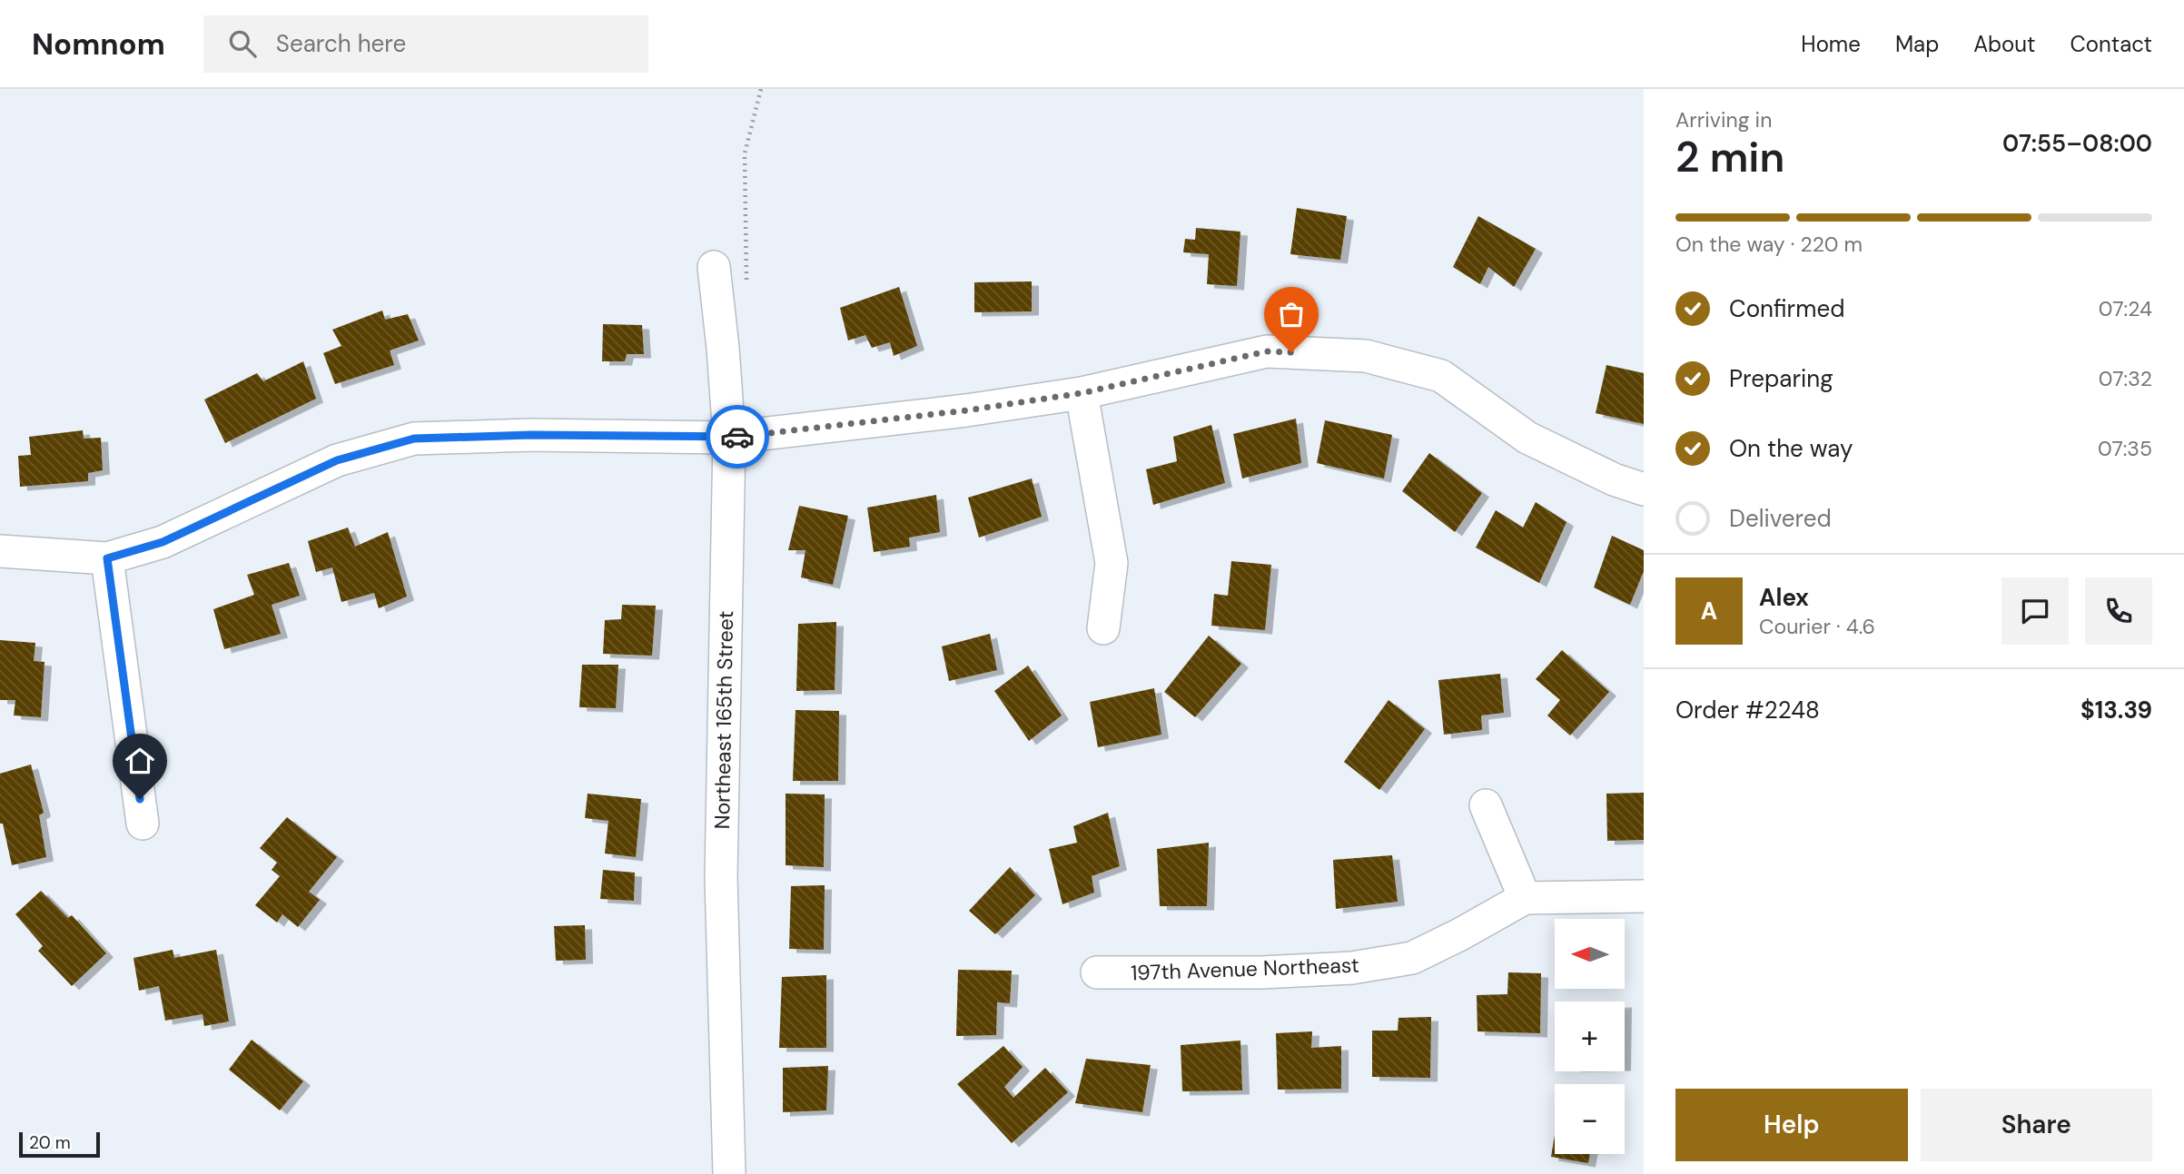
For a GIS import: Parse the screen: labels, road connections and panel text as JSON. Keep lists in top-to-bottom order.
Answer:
{
  "streets": {
    "street": ["Northeast 165th Street", "197th Avenue Northeast"]
  },
  "scale_bar": "20 m",
  "north": "left",
  "page": {
    "header": "Nomnom",
    "search": "Search here",
    "nav": [
      "Home",
      "Map",
      "About",
      "Contact"
    ],
    "heading": ["2 min", "Arriving in", "07:55–08:00"],
    "panel": [
      "Alex",
      "Courier · 4.6",
      "Order #2248",
      "$13.39"
    ],
    "bar": "On the way · 220 m",
    "list": [
      ["Confirmed", "07:24"],
      ["Preparing", "07:32"],
      ["On the way", "07:35"],
      "Delivered"
    ],
    "round": "A",
    "map_buttons": ["+", "−"],
    "buttons": ["Help", "Share"],
    "scale": "20 m"
  }
}
